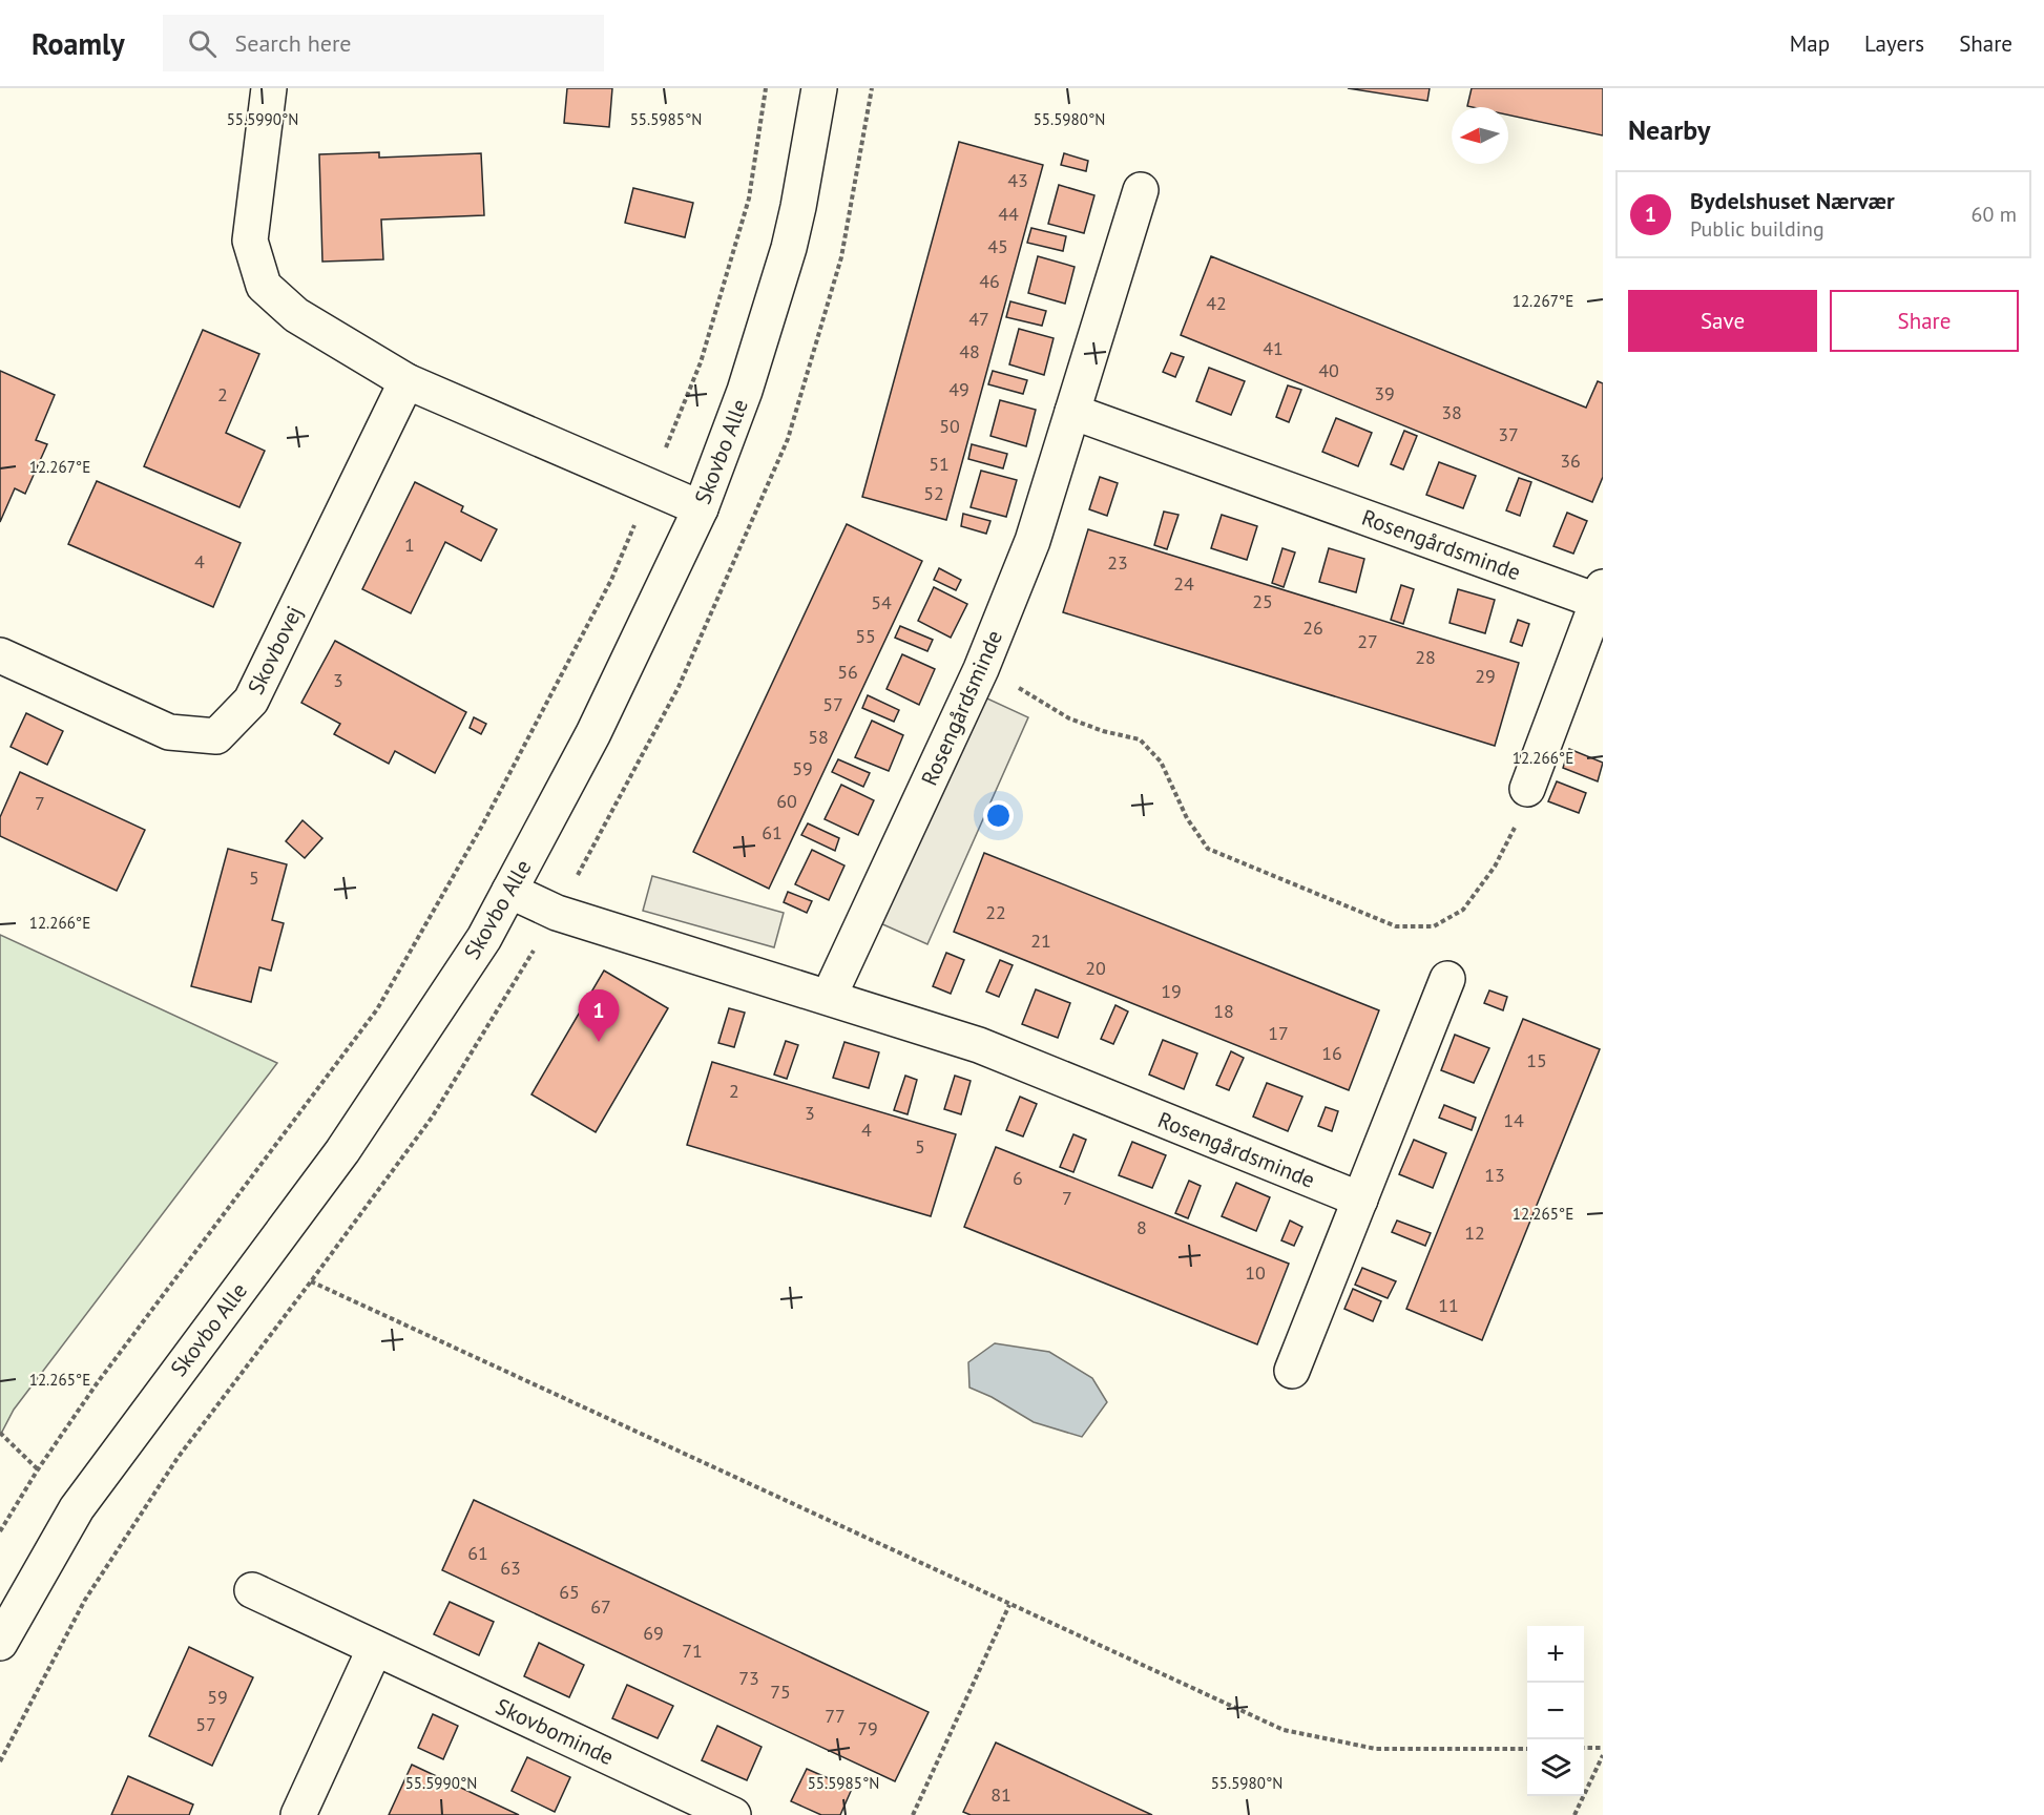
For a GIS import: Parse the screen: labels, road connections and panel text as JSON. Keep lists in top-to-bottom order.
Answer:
{
  "streets": {
    "street": [
      "Skovbo Alle",
      "Rosengårdsminde",
      "Skovbovej",
      "Skovbominde"
    ]
  },
  "crossings": [
    ["Skovbo Alle", "Rosengårdsminde"]
  ],
  "house_numbers": [
    "43",
    "44",
    "45",
    "46",
    "42",
    "47",
    "41",
    "48",
    "40",
    "49",
    "39",
    "2",
    "38",
    "50",
    "37",
    "36",
    "51",
    "52",
    "1",
    "4",
    "23",
    "24",
    "25",
    "54",
    "26",
    "55",
    "27",
    "28",
    "56",
    "29",
    "3",
    "57",
    "58",
    "59",
    "60",
    "7",
    "61",
    "5",
    "22",
    "21",
    "20",
    "19",
    "18",
    "17",
    "16",
    "15",
    "2",
    "3",
    "14",
    "4",
    "5",
    "13",
    "6",
    "7",
    "8",
    "12",
    "10",
    "11",
    "61",
    "63",
    "65",
    "67",
    "69",
    "71",
    "73",
    "75",
    "59",
    "77",
    "57",
    "79",
    "81"
  ],
  "north": "left",
  "page": {
    "header": "Roamly",
    "search": "Search here",
    "nav": ["Map", "Layers", "Share"],
    "heading": "Nearby",
    "list": [
      {
        "mark": "1",
        "name": "Bydelshuset Nærvær",
        "note": "Public building",
        "value": "60 m"
      }
    ],
    "buttons": ["Save", "Share"],
    "pins": "1",
    "map_buttons": ["+", "−"]
  },
  "coordinates": [
    "55.5990°N",
    "55.5985°N",
    "55.5980°N",
    "12.267°E",
    "12.266°E",
    "12.265°E"
  ]
}
